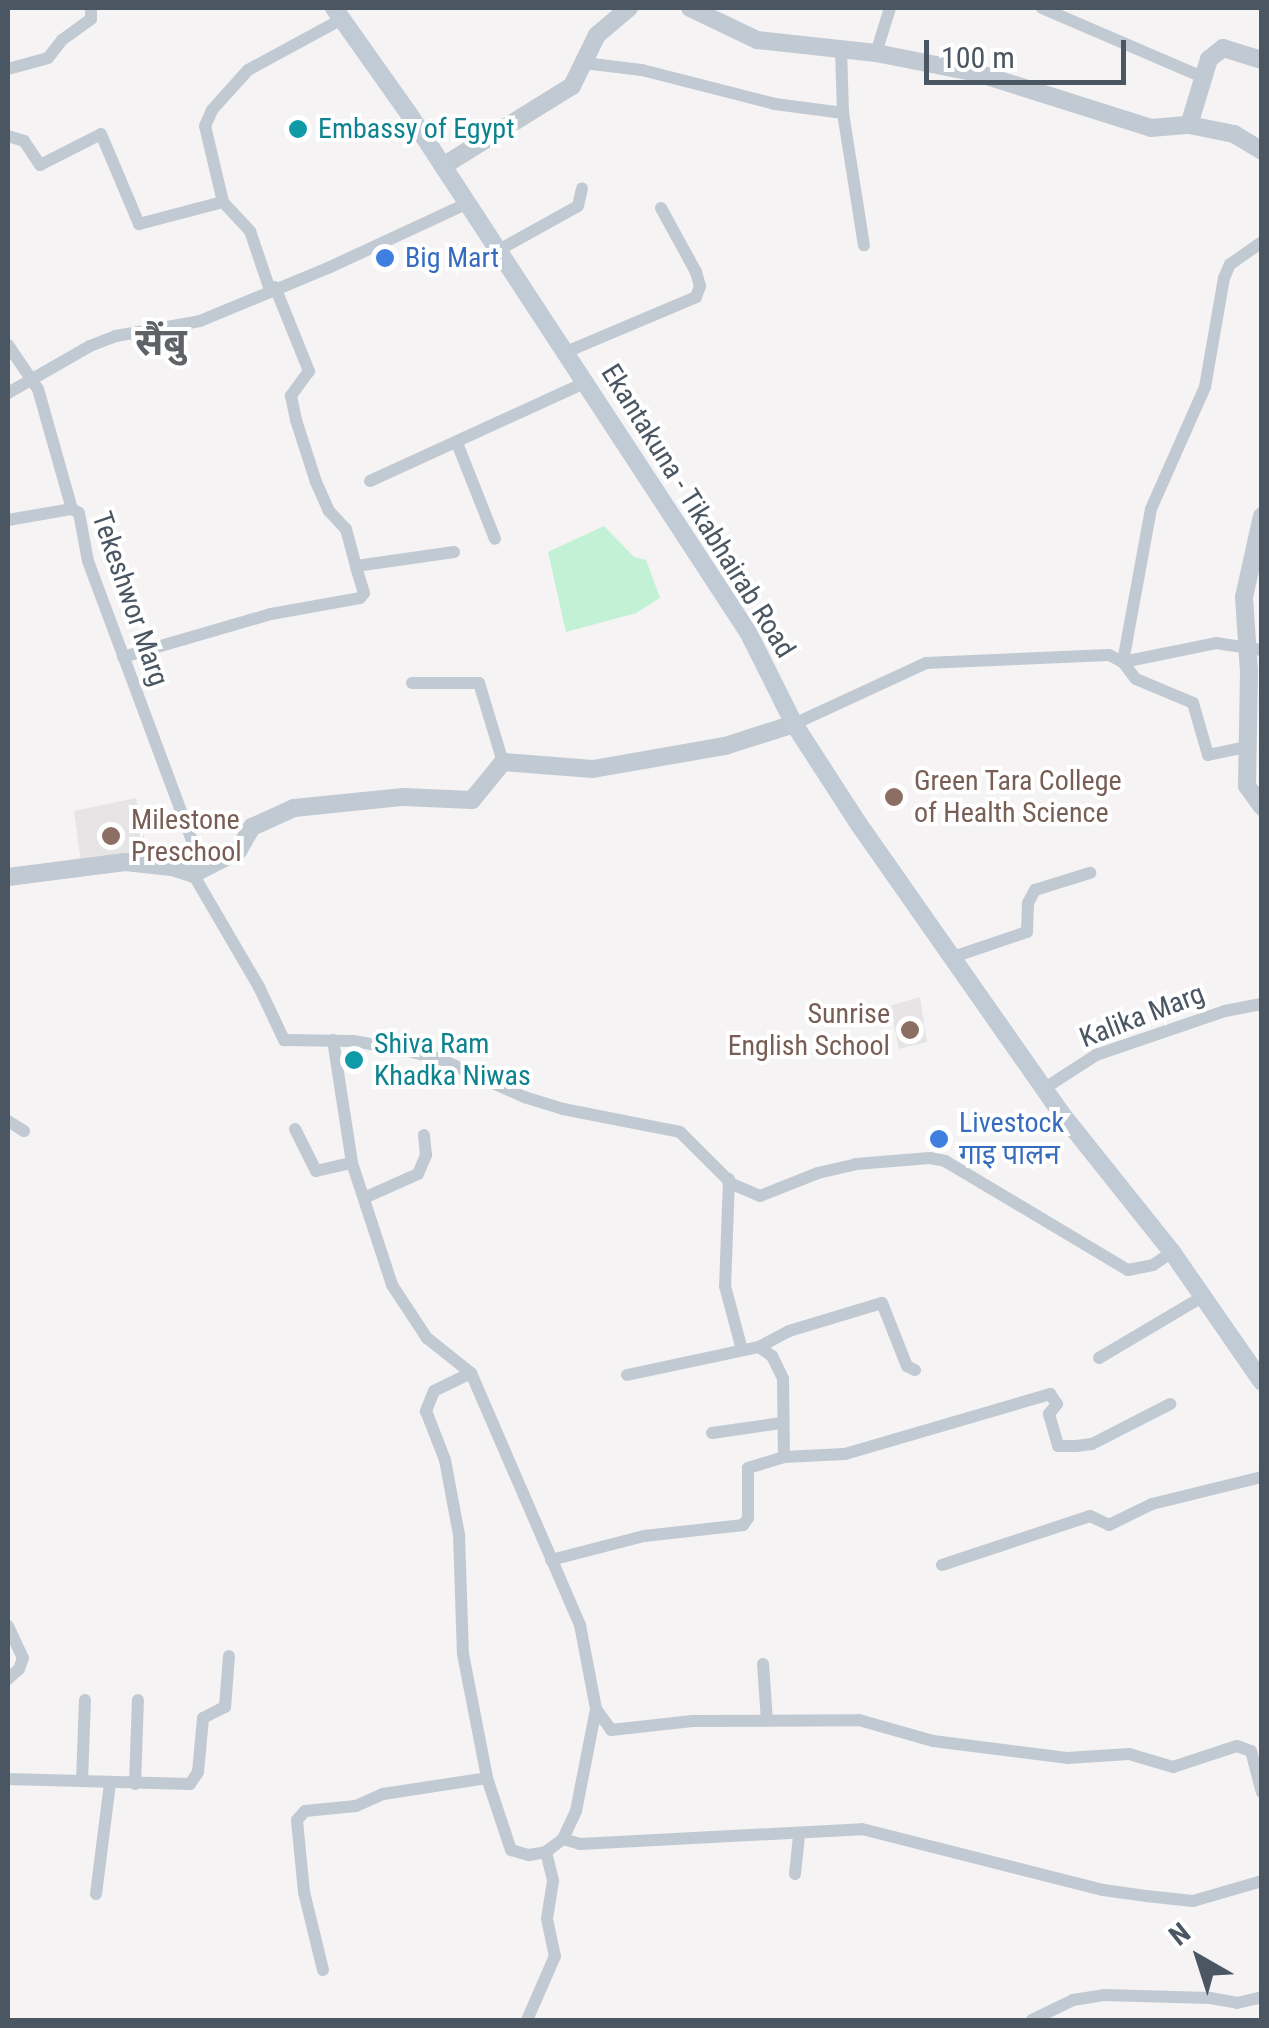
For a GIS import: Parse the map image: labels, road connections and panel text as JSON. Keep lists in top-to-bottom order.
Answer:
{
  "streets": {
    "main road": ["Ekantakuna - Tikabhairab Road"],
    "street": ["Tekeshwor Marg", "Kalika Marg"]
  },
  "crossings": [
    ["Ekantakuna - Tikabhairab Road", "Kalika Marg"]
  ],
  "districts": ["सैंबु"],
  "places": [
    "Embassy of Egypt",
    "Big Mart",
    "Green Tara College of Health Science",
    "Milestone Preschool",
    "Sunrise English School",
    "Shiva Ram Khadka Niwas",
    "Livestock गाइ पालन"
  ],
  "scale_bar": "100 m",
  "north": "top left"
}
